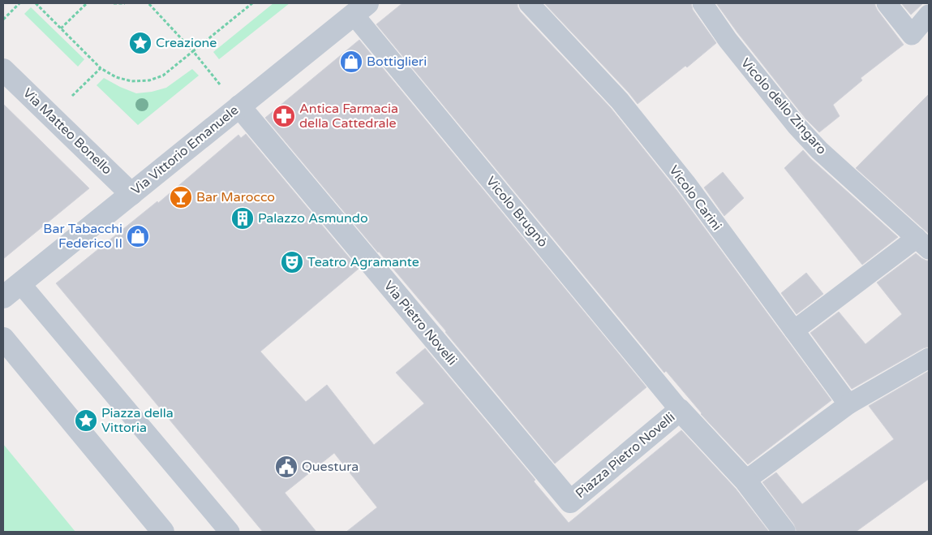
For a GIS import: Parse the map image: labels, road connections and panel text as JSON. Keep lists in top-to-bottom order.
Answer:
{
  "streets": {
    "street": [
      "Via Matteo Bonello",
      "Via Vittorio Emanuele",
      "Via Pietro Novelli",
      "Piazza Pietro Novelli"
    ],
    "lane": ["Vicolo dello Zingaro", "Vicolo Carini", "Vicolo Brugnò"]
  },
  "crossings": [
    ["Via Matteo Bonello", "Via Vittorio Emanuele"],
    ["Via Vittorio Emanuele", "Vicolo Brugnò"],
    ["Via Vittorio Emanuele", "Via Pietro Novelli"],
    ["Vicolo Brugnò", "Piazza Pietro Novelli"],
    ["Via Pietro Novelli", "Piazza Pietro Novelli"]
  ],
  "places": {
    "place": ["Creazione", "Piazza della Vittoria"],
    "shop": ["Bottiglieri", "Bar Tabacchi Federico II"],
    "pharmacy": ["Antica Farmacia della Cattedrale"],
    "bar": ["Bar Marocco"],
    "building": ["Palazzo Asmundo"],
    "theatre": ["Teatro Agramante"],
    "public building": ["Questura"]
  }
}
